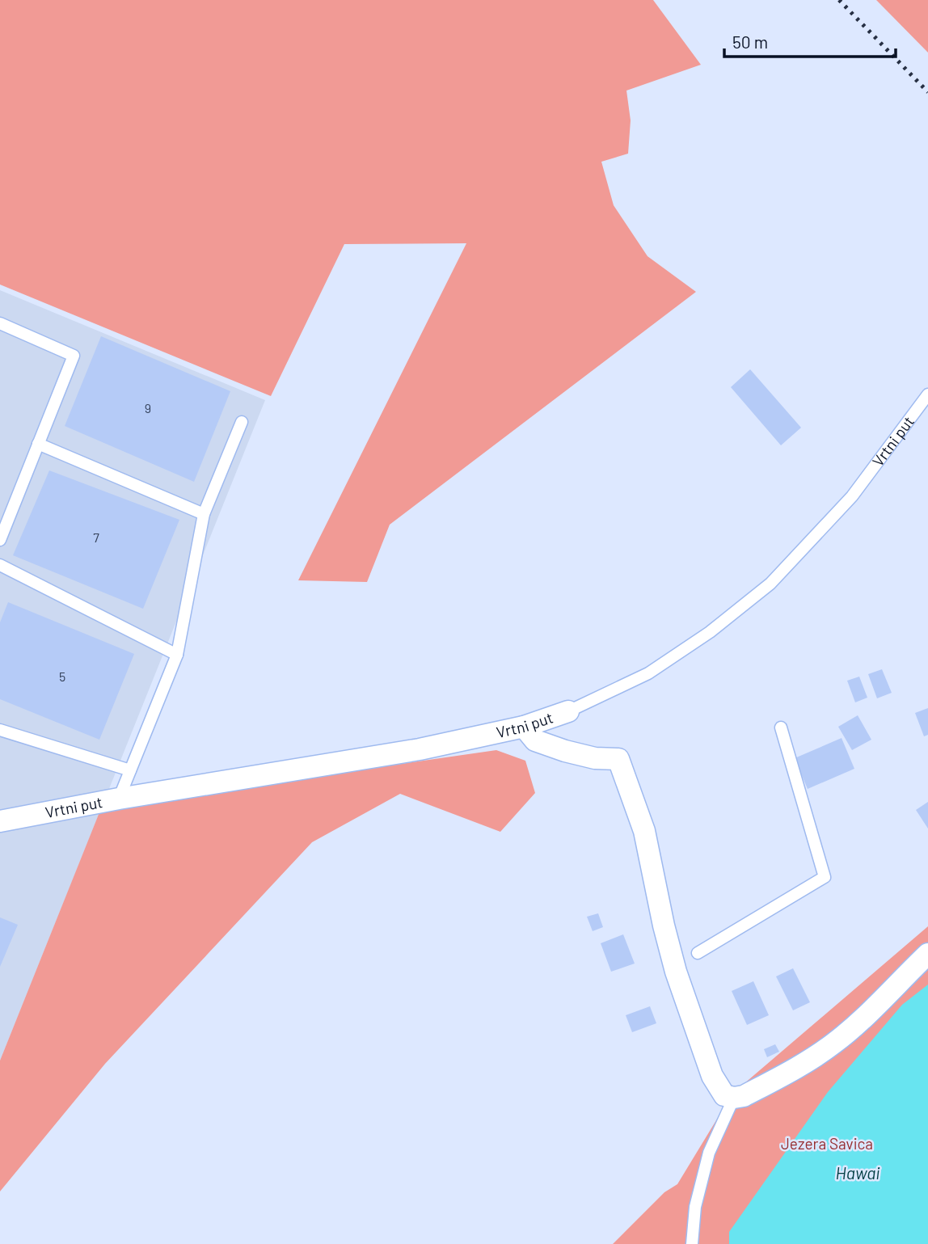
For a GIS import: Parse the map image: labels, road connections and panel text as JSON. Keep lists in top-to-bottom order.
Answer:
{
  "streets": {
    "street": ["Vrtni put"]
  },
  "water": ["Hawai"],
  "parks": ["Jezera Savica"],
  "house_numbers": ["9", "7", "5"],
  "scale_bar": "50 m"
}
